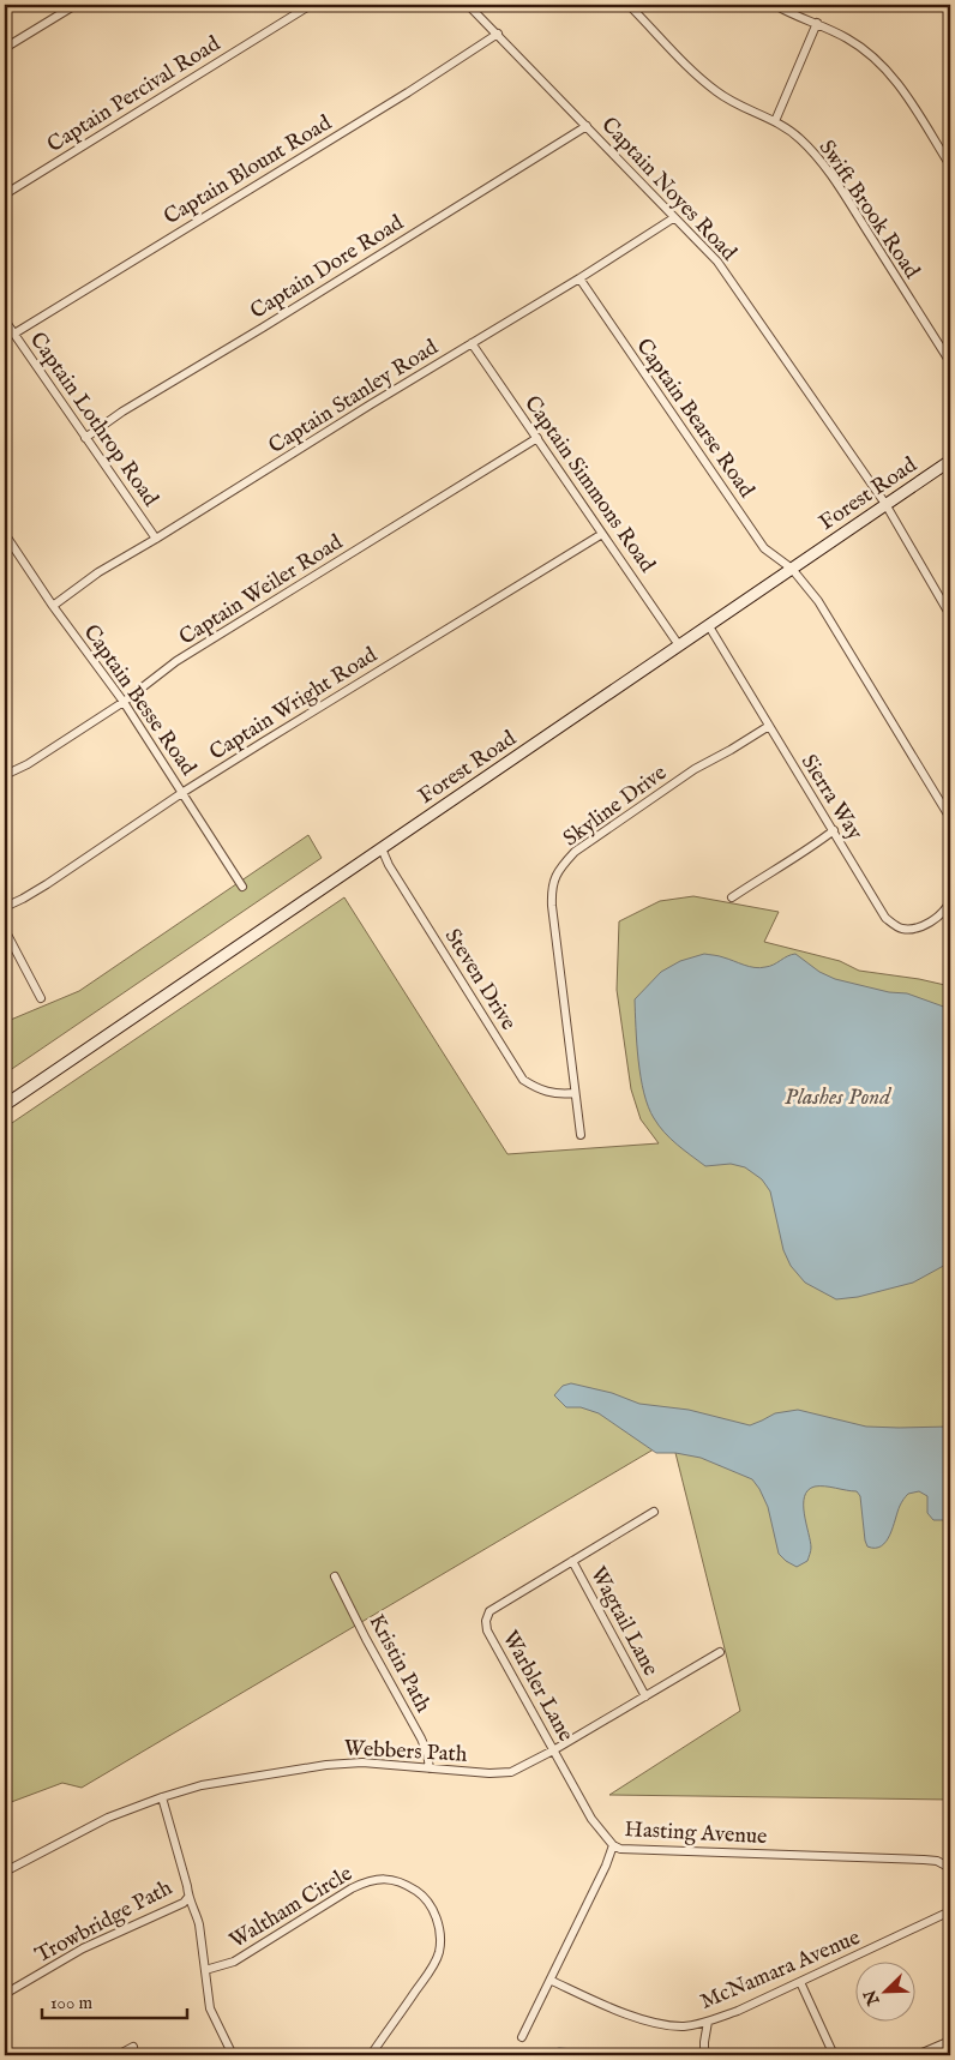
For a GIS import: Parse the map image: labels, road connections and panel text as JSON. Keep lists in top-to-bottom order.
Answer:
{
  "streets": {
    "main road": ["Forest Road"],
    "street": [
      "Captain Percival Road",
      "Captain Blount Road",
      "Captain Noyes Road",
      "Swift Brook Road",
      "Captain Dore Road",
      "Captain Stanley Road",
      "Captain Bearse Road",
      "Captain Lothrop Road",
      "Captain Simmons Road",
      "Captain Weiler Road",
      "Captain Besse Road",
      "Captain Wright Road",
      "Sierra Way",
      "Skyline Drive",
      "Steven Drive",
      "Wagtail Lane",
      "Kristin Path",
      "Warbler Lane",
      "Webbers Path",
      "Hasting Avenue",
      "Waltham Circle",
      "Trowbridge Path",
      "McNamara Avenue"
    ]
  },
  "crossings": [
    ["Captain Blount Road", "Captain Noyes Road"],
    ["Captain Blount Road", "Captain Lothrop Road"],
    ["Captain Noyes Road", "Captain Dore Road"],
    ["Captain Noyes Road", "Captain Stanley Road"],
    ["Captain Noyes Road", "Forest Road"],
    ["Captain Dore Road", "Captain Lothrop Road"],
    ["Captain Stanley Road", "Captain Bearse Road"],
    ["Captain Stanley Road", "Captain Lothrop Road"],
    ["Captain Stanley Road", "Captain Simmons Road"],
    ["Captain Stanley Road", "Captain Besse Road"],
    ["Captain Bearse Road", "Forest Road"],
    ["Captain Simmons Road", "Forest Road"],
    ["Captain Simmons Road", "Captain Weiler Road"],
    ["Captain Simmons Road", "Captain Wright Road"],
    ["Forest Road", "Sierra Way"],
    ["Forest Road", "Steven Drive"],
    ["Captain Weiler Road", "Captain Besse Road"],
    ["Captain Besse Road", "Captain Wright Road"],
    ["Sierra Way", "Skyline Drive"],
    ["Skyline Drive", "Steven Drive"],
    ["Wagtail Lane", "Warbler Lane"],
    ["Wagtail Lane", "Webbers Path"],
    ["Kristin Path", "Webbers Path"],
    ["Warbler Lane", "Webbers Path"],
    ["Warbler Lane", "Hasting Avenue"],
    ["Hasting Avenue", "McNamara Avenue"]
  ],
  "water": ["Plashes Pond"],
  "scale_bar": "100 m",
  "north": "bottom left"
}
